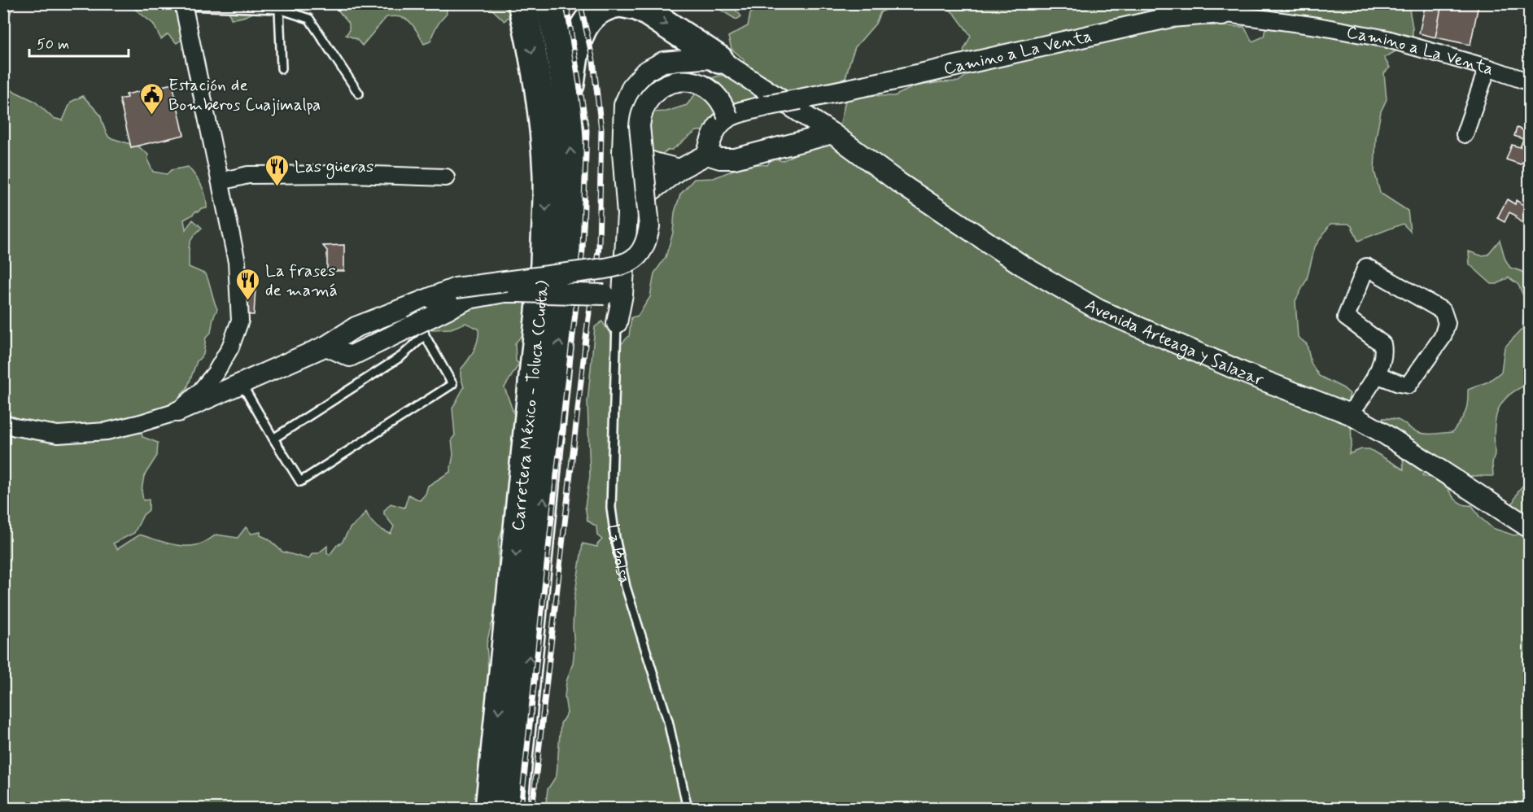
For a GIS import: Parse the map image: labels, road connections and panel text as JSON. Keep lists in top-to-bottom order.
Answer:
{
  "streets": {
    "highway": ["Carretera México - Toluca (Cuota)"],
    "street": ["Camino a La Venta", "Avenida Arteaga y Salazar", "La Bolsa"]
  },
  "places": {
    "public building": ["Estación de Bomberos Cuajimalpa"],
    "restaurant": ["Las güeras", "La frases de mamá"]
  },
  "scale_bar": "50 m"
}
